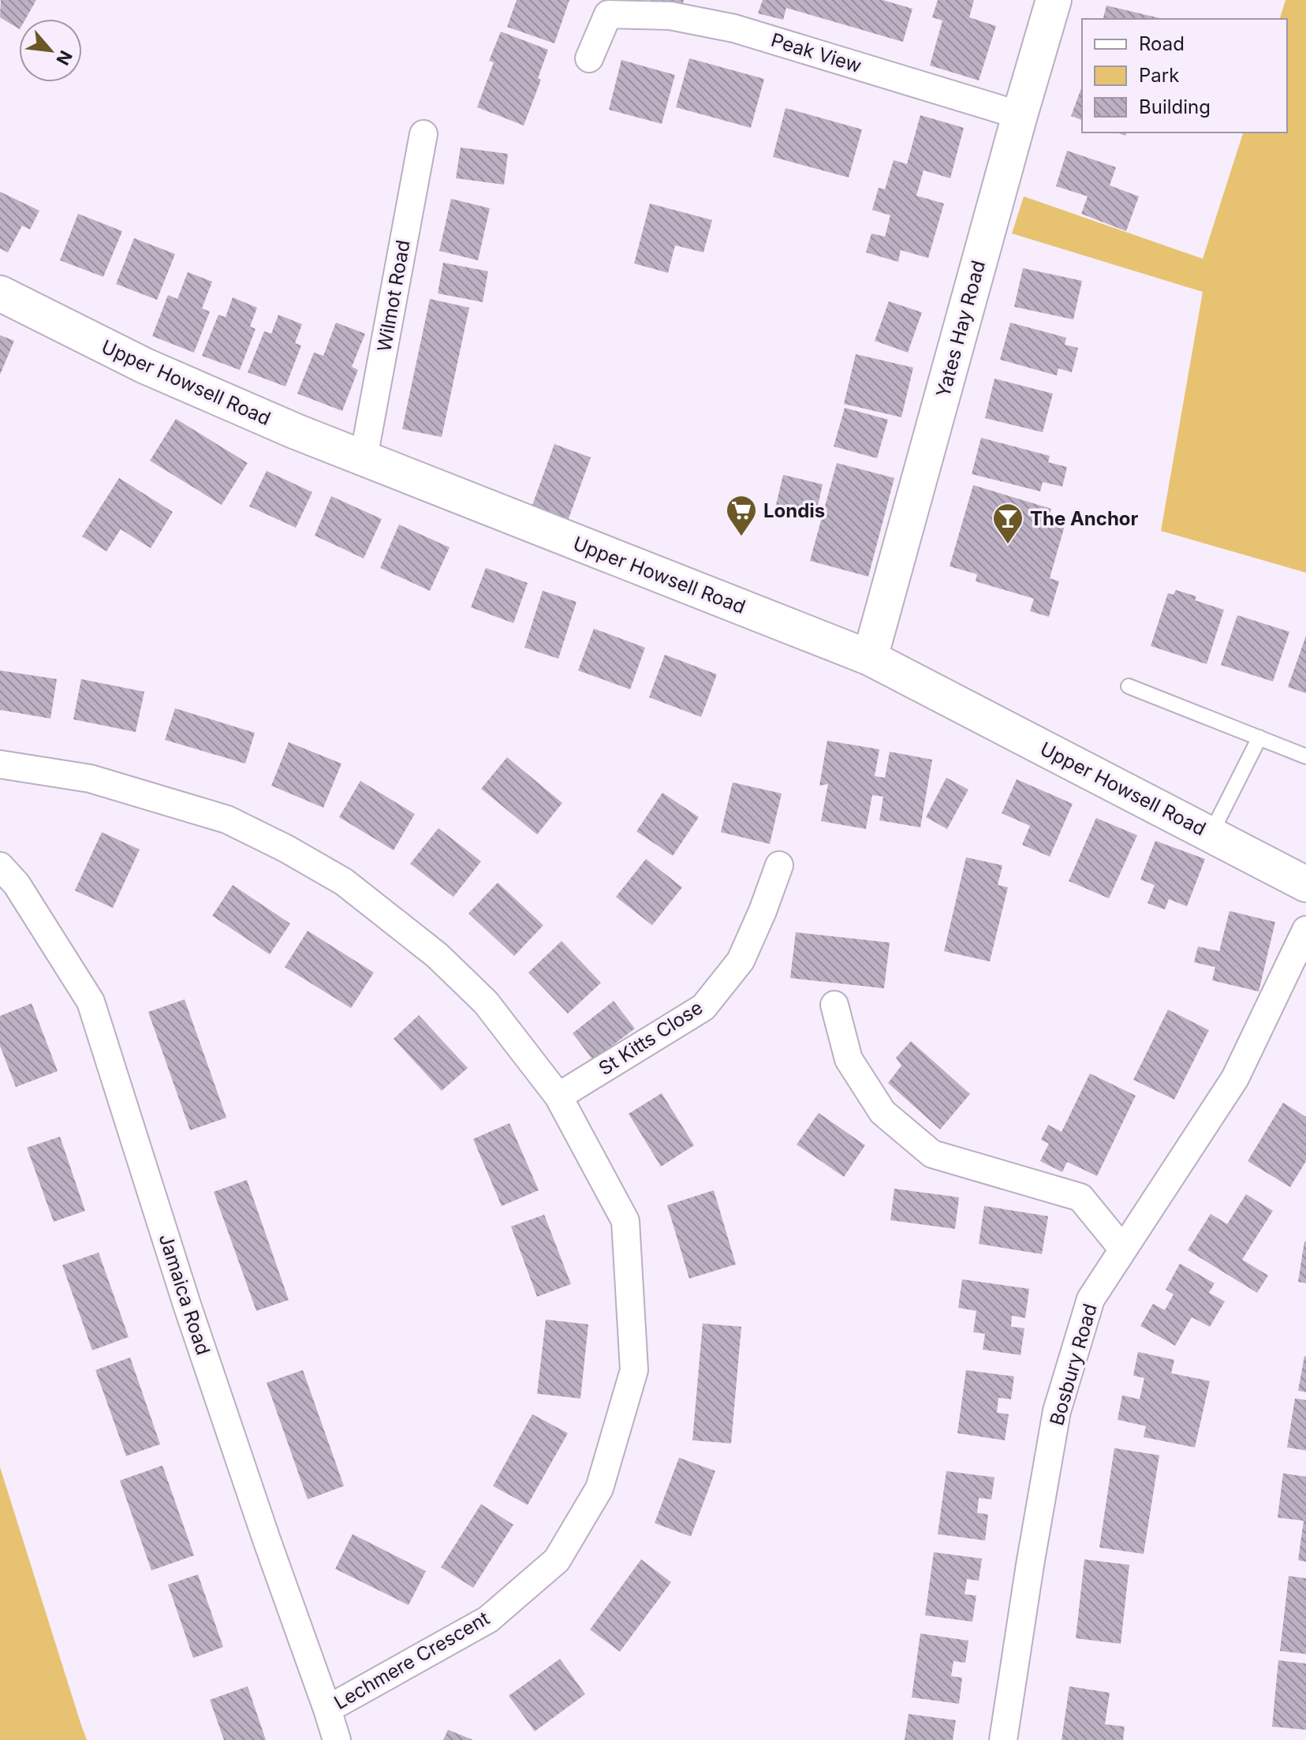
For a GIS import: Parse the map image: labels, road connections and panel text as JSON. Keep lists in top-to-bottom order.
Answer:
{
  "streets": {
    "street": [
      "Peak View",
      "Wilmot Road",
      "Yates Hay Road",
      "Upper Howsell Road",
      "St Kitts Close",
      "Jamaica Road",
      "Bosbury Road",
      "Lechmere Crescent"
    ]
  },
  "crossings": [
    ["Peak View", "Yates Hay Road"],
    ["Wilmot Road", "Upper Howsell Road"],
    ["Yates Hay Road", "Upper Howsell Road"],
    ["St Kitts Close", "Lechmere Crescent"],
    ["Jamaica Road", "Lechmere Crescent"]
  ],
  "places": {
    "supermarket": ["Londis"],
    "bar": ["The Anchor"]
  },
  "legend": ["Road", "Park", "Building"],
  "north": "bottom right"
}
